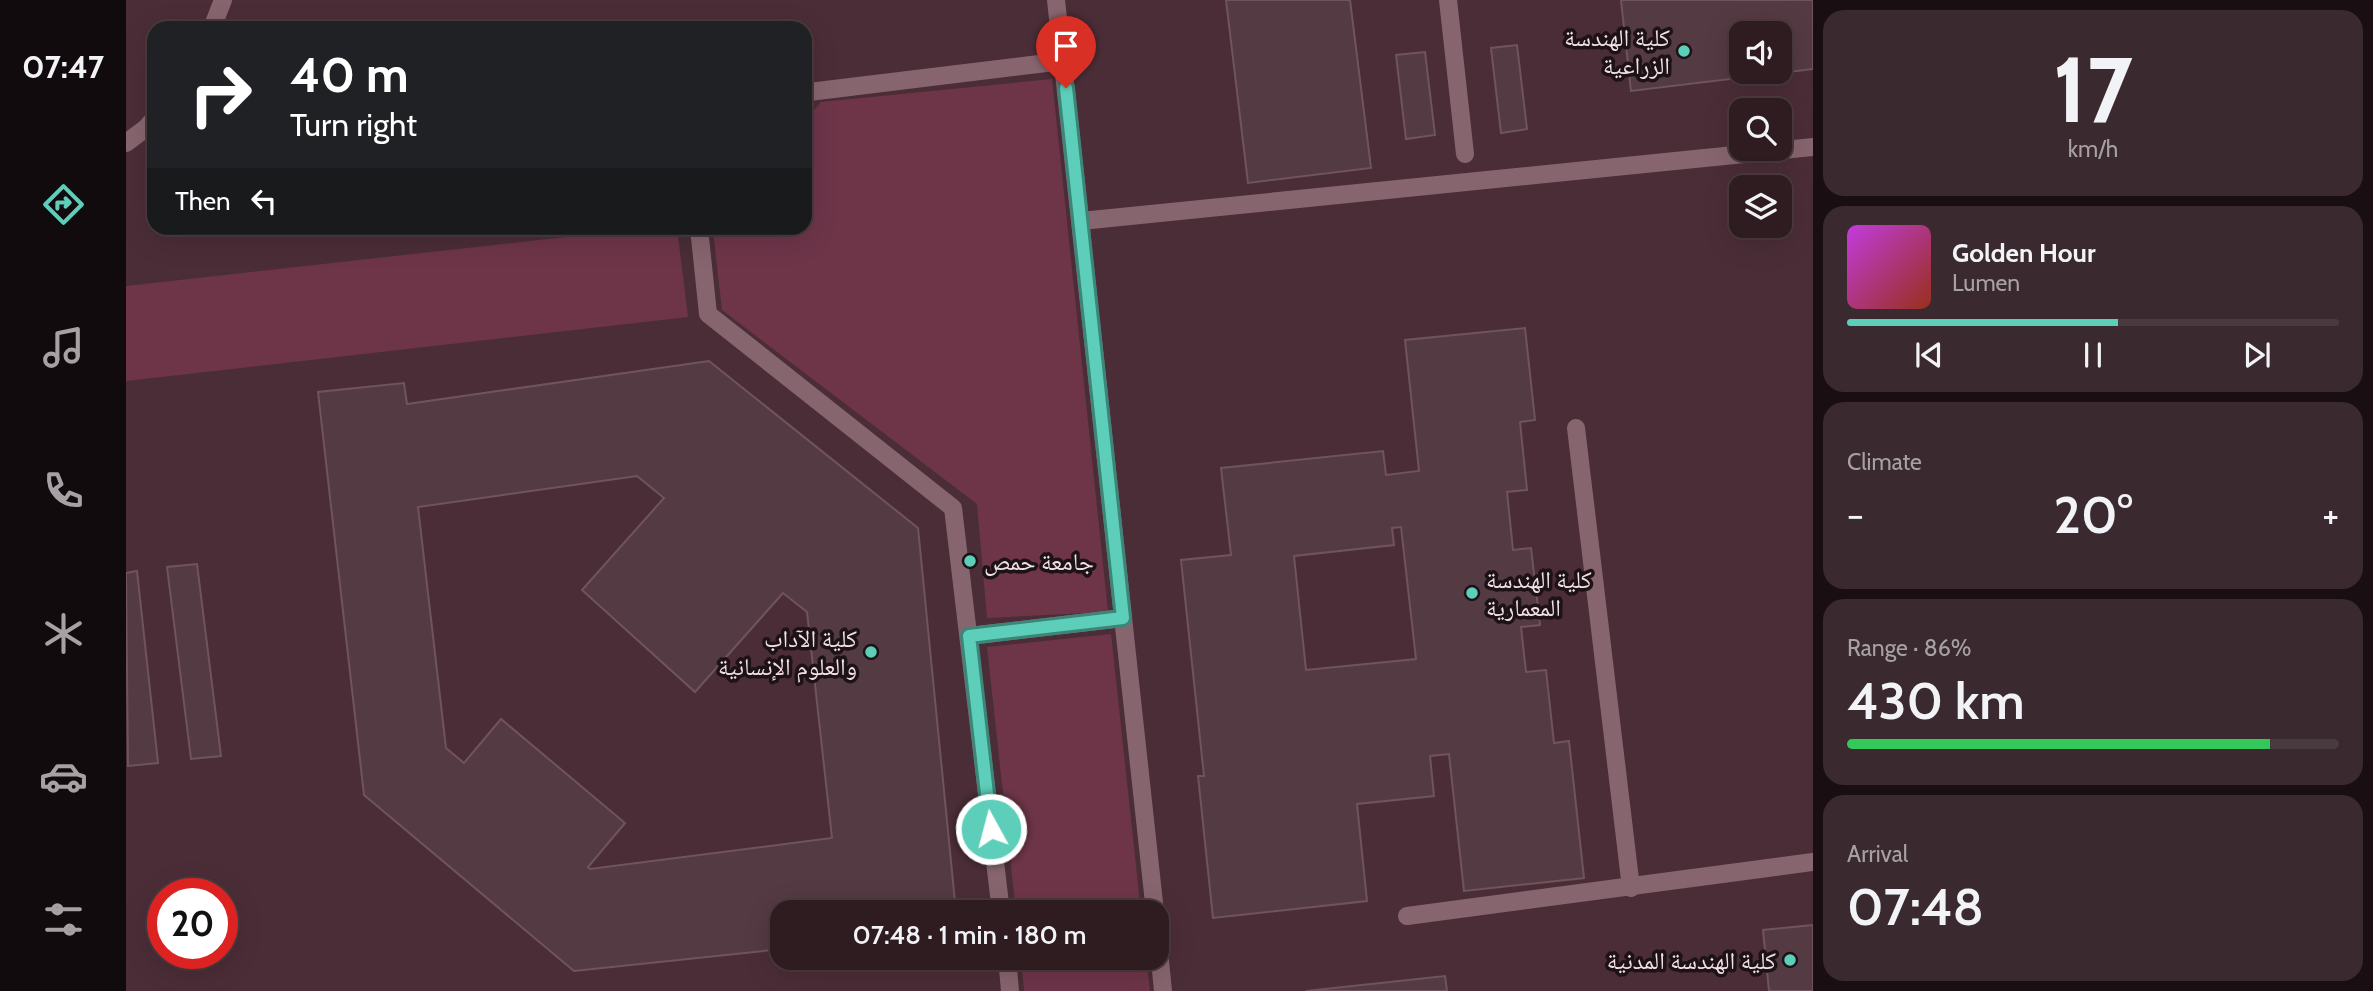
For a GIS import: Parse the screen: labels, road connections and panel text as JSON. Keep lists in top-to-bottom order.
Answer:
{
  "places": [
    "كلية الهندسة الزراعية",
    "جامعة حمص",
    "كلية الهندسة المعمارية",
    "كلية الآداب والعلوم الإنسانية",
    "كلية الهندسة المدنية"
  ],
  "page": {
    "tabs": "07:47",
    "tile": [
      ["17", "km/h"],
      "Climate",
      ["Range · 86%", "430 km"],
      ["Arrival", "07:48"]
    ],
    "turn": ["40 m", "Turn right"],
    "then": "Then",
    "song": ["Golden Hour", "Lumen"],
    "heat": ["−", "20°", "+"],
    "limit": "20",
    "trip": "07:48 · 1 min · 180 m"
  }
}
